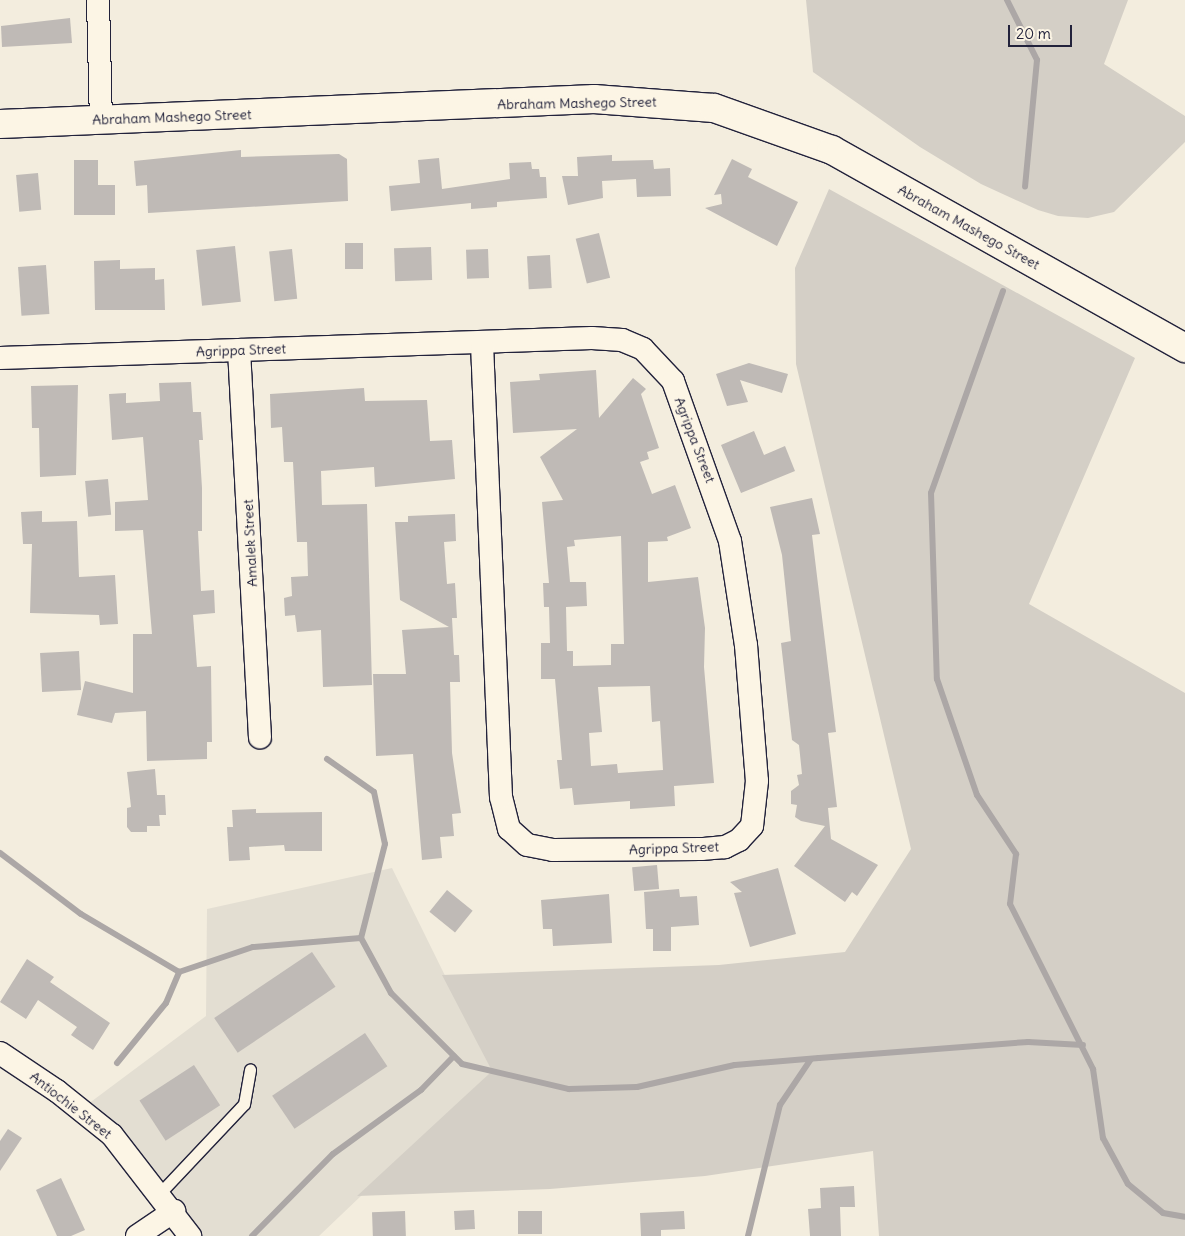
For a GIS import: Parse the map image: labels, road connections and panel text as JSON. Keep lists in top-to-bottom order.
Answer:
{
  "streets": {
    "main road": ["Abraham Mashego Street"],
    "street": ["Agrippa Street", "Amalek Street", "Antiochie Street"]
  },
  "crossings": [
    ["Agrippa Street", "Amalek Street"]
  ],
  "scale_bar": "20 m"
}
